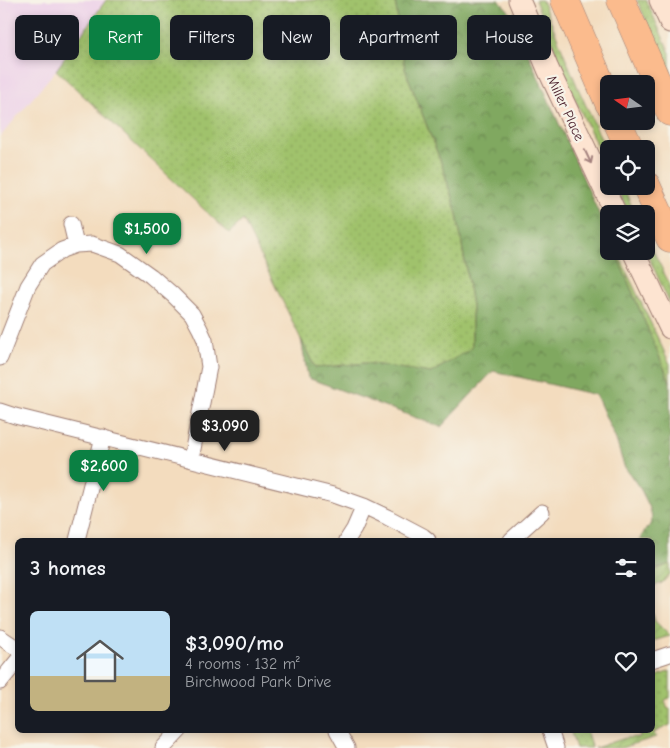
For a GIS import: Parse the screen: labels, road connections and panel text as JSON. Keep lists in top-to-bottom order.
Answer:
{
  "streets": {
    "main road": ["Miller Place"]
  },
  "one_way": ["Miller Place"],
  "north": "left",
  "page": {
    "chip": [
      "Buy",
      "Rent",
      "Filters",
      "New",
      "Apartment",
      "House"
    ],
    "price": ["$1,500", "$3,090", "$2,600"],
    "heading": "3 homes",
    "list": [
      {
        "name": "$3,090/mo",
        "note": "4 rooms · 132 m² · Birchwood Park Drive"
      }
    ]
  }
}
